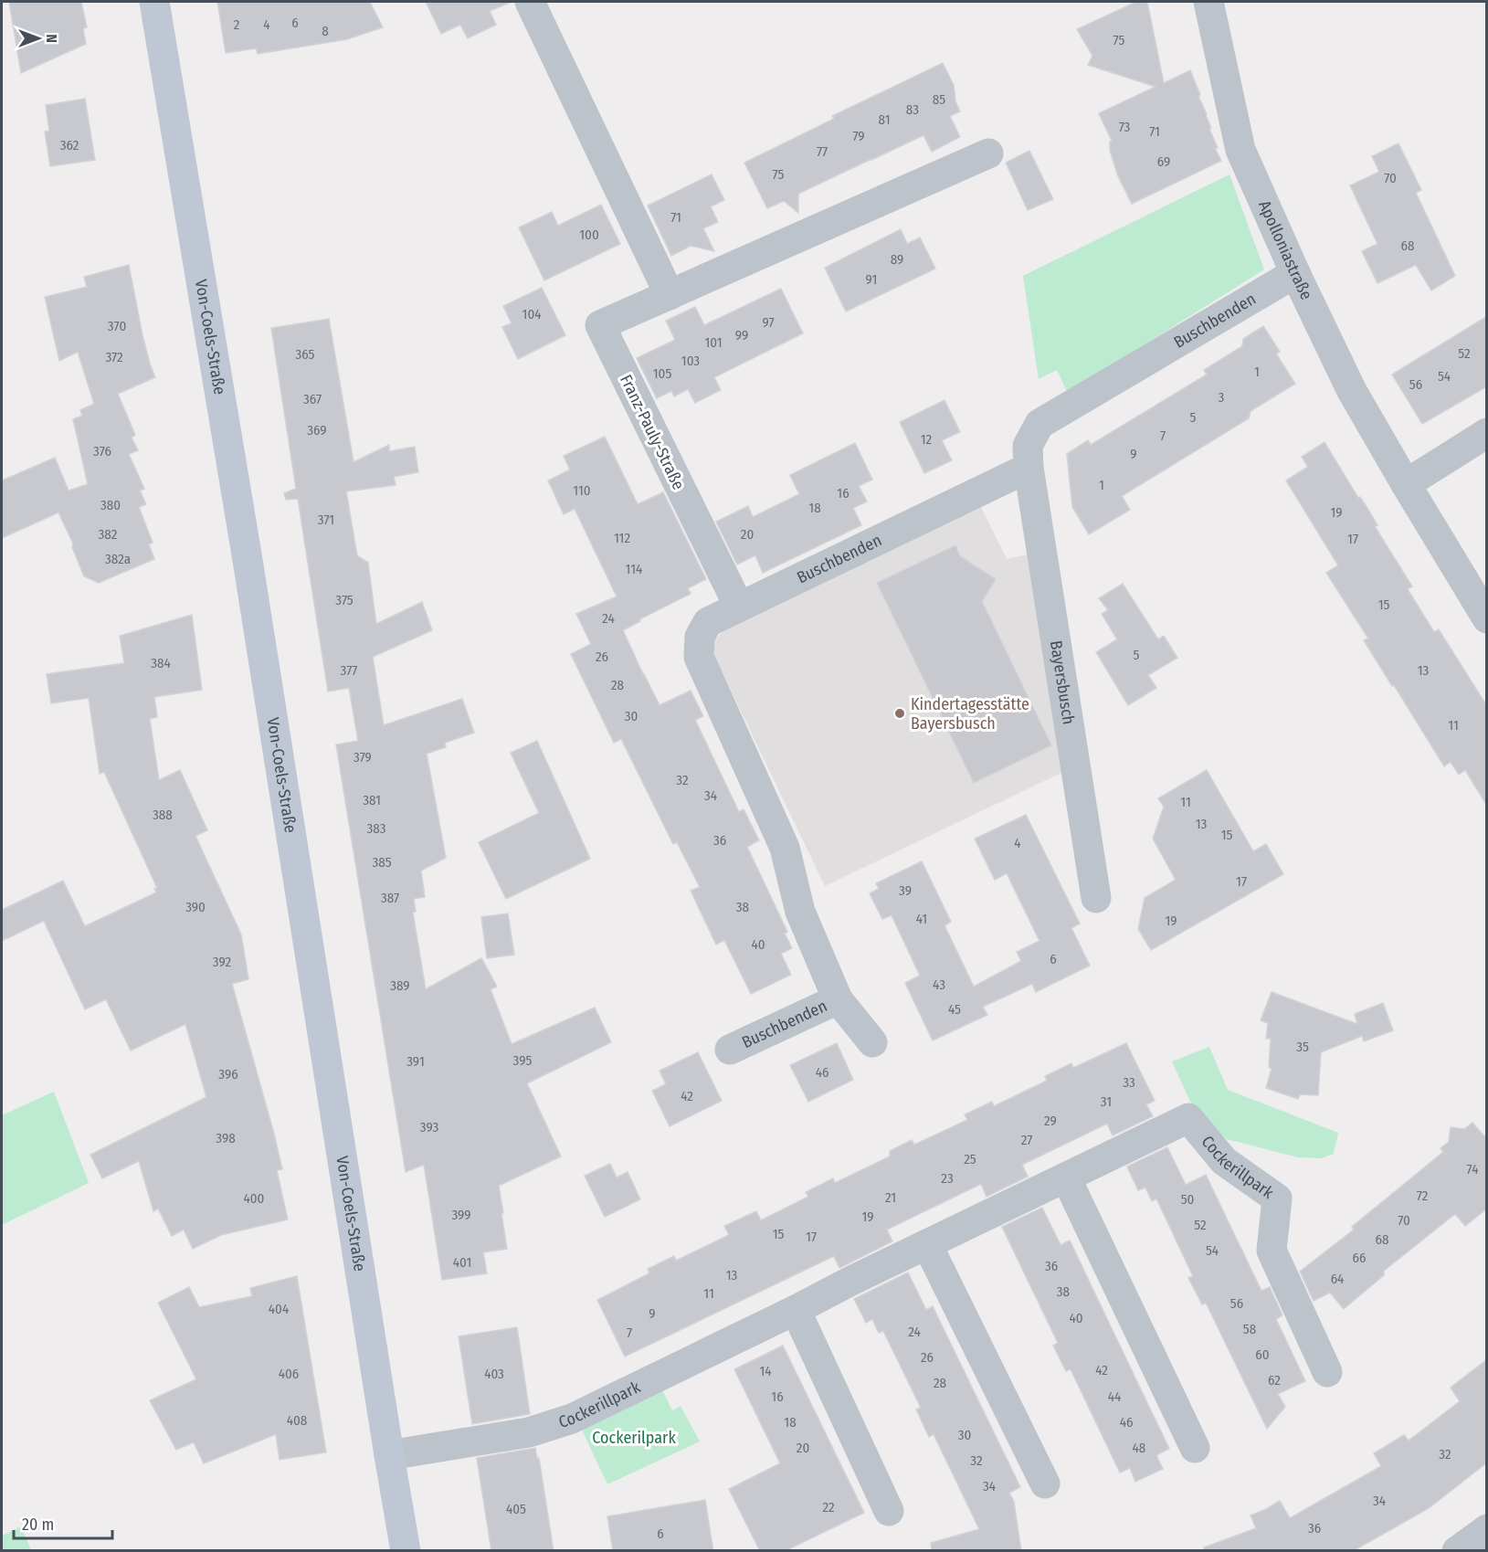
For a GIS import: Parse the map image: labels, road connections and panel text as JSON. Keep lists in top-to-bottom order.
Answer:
{
  "streets": {
    "main road": ["Von-Coels-Straße"],
    "street": [
      "Apolloniastraße",
      "Buschbenden",
      "Franz-Pauly-Straße",
      "Bayersbusch",
      "Cockerillpark"
    ]
  },
  "crossings": [
    ["Apolloniastraße", "Buschbenden"],
    ["Buschbenden", "Franz-Pauly-Straße"],
    ["Buschbenden", "Bayersbusch"],
    ["Von-Coels-Straße", "Cockerillpark"]
  ],
  "parks": ["Cockerilpark"],
  "places": ["Kindertagesstätte Bayersbusch"],
  "house_numbers": [
    "6",
    "2",
    "4",
    "8",
    "75",
    "85",
    "83",
    "81",
    "73",
    "71",
    "79",
    "362",
    "77",
    "69",
    "75",
    "70",
    "71",
    "100",
    "68",
    "89",
    "91",
    "104",
    "97",
    "370",
    "99",
    "101",
    "52",
    "365",
    "372",
    "103",
    "1",
    "105",
    "54",
    "56",
    "3",
    "367",
    "5",
    "369",
    "7",
    "12",
    "376",
    "9",
    "1",
    "110",
    "16",
    "380",
    "18",
    "19",
    "371",
    "382",
    "20",
    "112",
    "17",
    "382a",
    "114",
    "375",
    "15",
    "24",
    "5",
    "26",
    "384",
    "377",
    "13",
    "28",
    "30",
    "11",
    "379",
    "32",
    "34",
    "381",
    "11",
    "388",
    "13",
    "383",
    "15",
    "36",
    "4",
    "385",
    "17",
    "39",
    "387",
    "390",
    "38",
    "41",
    "19",
    "40",
    "6",
    "392",
    "43",
    "389",
    "45",
    "35",
    "395",
    "391",
    "46",
    "396",
    "33",
    "42",
    "31",
    "29",
    "393",
    "398",
    "27",
    "25",
    "74",
    "23",
    "72",
    "21",
    "400",
    "50",
    "399",
    "19",
    "70",
    "52",
    "15",
    "17",
    "68",
    "54",
    "66",
    "401",
    "36",
    "13",
    "64",
    "38",
    "11",
    "56",
    "404",
    "9",
    "40",
    "58",
    "24",
    "7",
    "60",
    "26",
    "42",
    "14",
    "406",
    "403",
    "62",
    "28",
    "16",
    "44",
    "408",
    "18",
    "46",
    "30",
    "20",
    "48",
    "32",
    "32",
    "34",
    "34",
    "22",
    "405",
    "36",
    "6"
  ],
  "scale_bar": "20 m",
  "north": "right"
}
